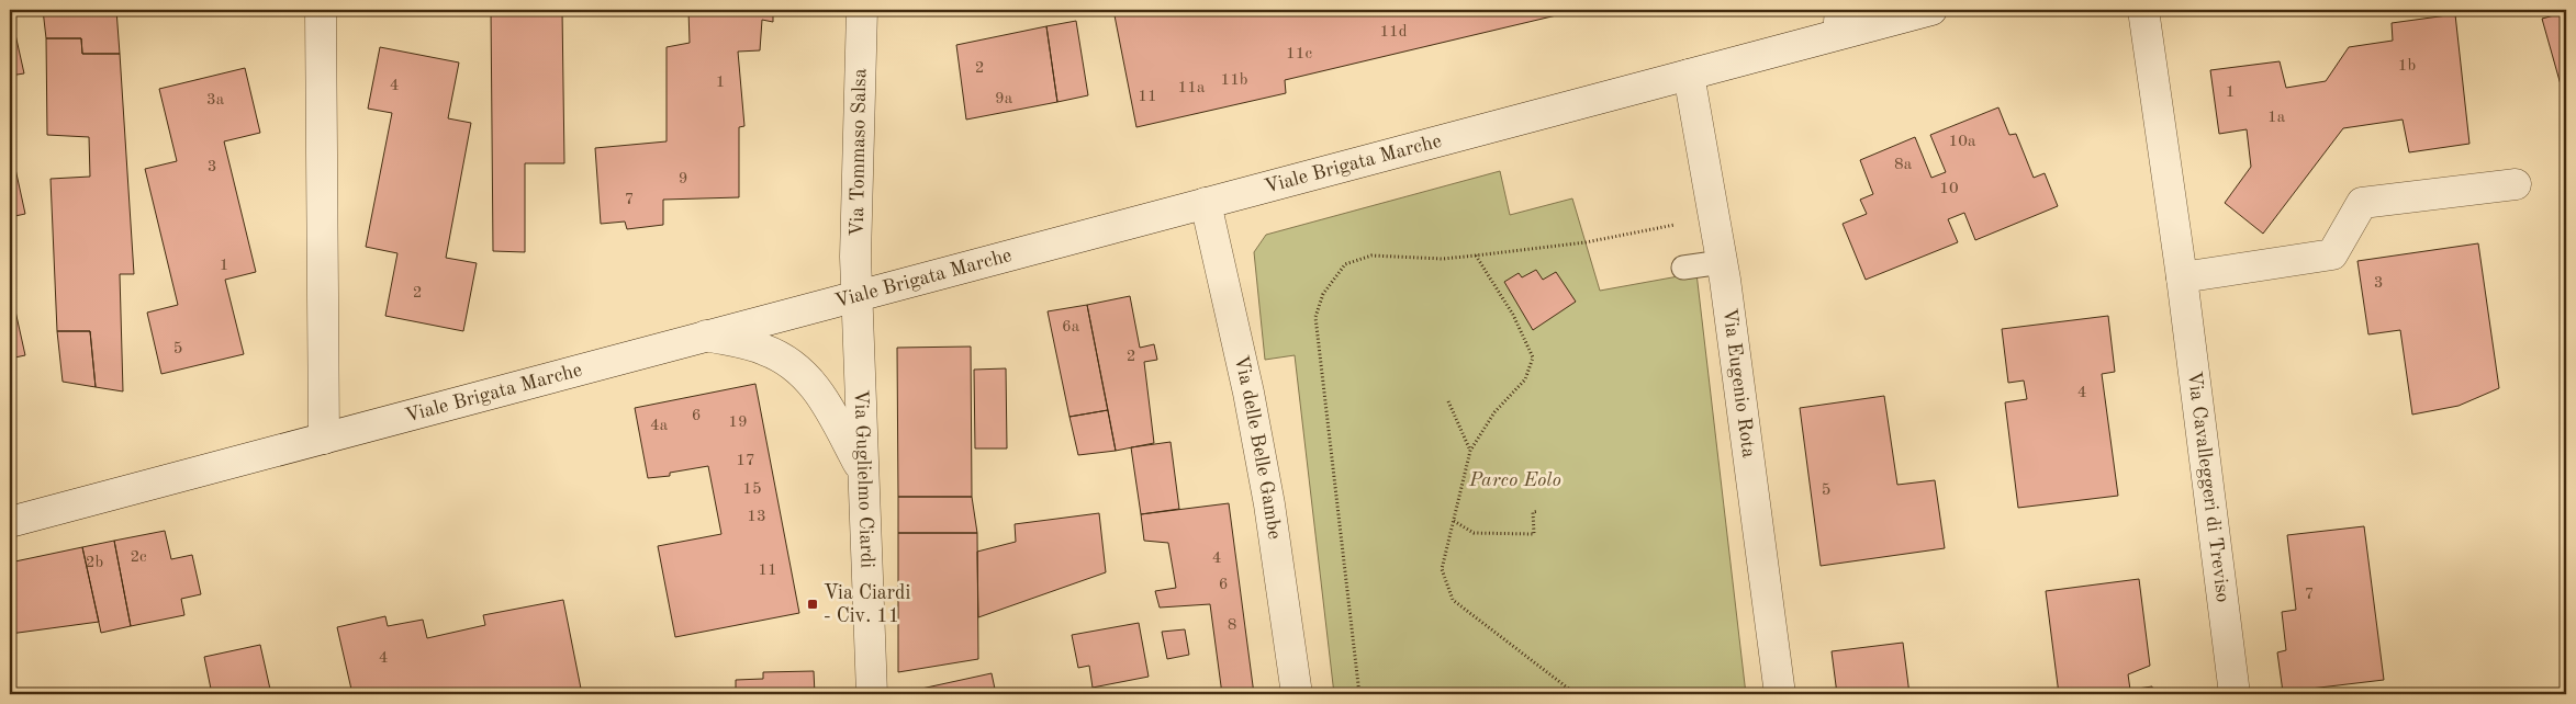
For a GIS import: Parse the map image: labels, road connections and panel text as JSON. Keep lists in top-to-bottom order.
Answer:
{
  "streets": {
    "street": [
      "Via Tommaso Salsa",
      "Viale Brigata Marche",
      "Via Eugenio Rota",
      "Via delle Belle Gambe",
      "Via Guglielmo Ciardi",
      "Via Cavalleggeri di Treviso"
    ]
  },
  "crossings": [
    ["Via Tommaso Salsa", "Viale Brigata Marche"],
    ["Via Tommaso Salsa", "Via Guglielmo Ciardi"],
    ["Viale Brigata Marche", "Via Eugenio Rota"],
    ["Viale Brigata Marche", "Via delle Belle Gambe"],
    ["Viale Brigata Marche", "Via Guglielmo Ciardi"]
  ],
  "parks": ["Parco Eolo"],
  "places": {
    "transit": ["Via Ciardi - Civ. 11"]
  },
  "house_numbers": [
    "11d",
    "11c",
    "1b",
    "2",
    "11b",
    "1",
    "4",
    "11a",
    "1",
    "11",
    "9a",
    "3a",
    "1a",
    "10a",
    "8a",
    "3",
    "9",
    "10",
    "7",
    "1",
    "3",
    "2",
    "6a",
    "5",
    "2",
    "4",
    "6",
    "19",
    "4a",
    "17",
    "15",
    "5",
    "13",
    "2c",
    "4",
    "2b",
    "11",
    "6",
    "7",
    "8",
    "4"
  ]
}
